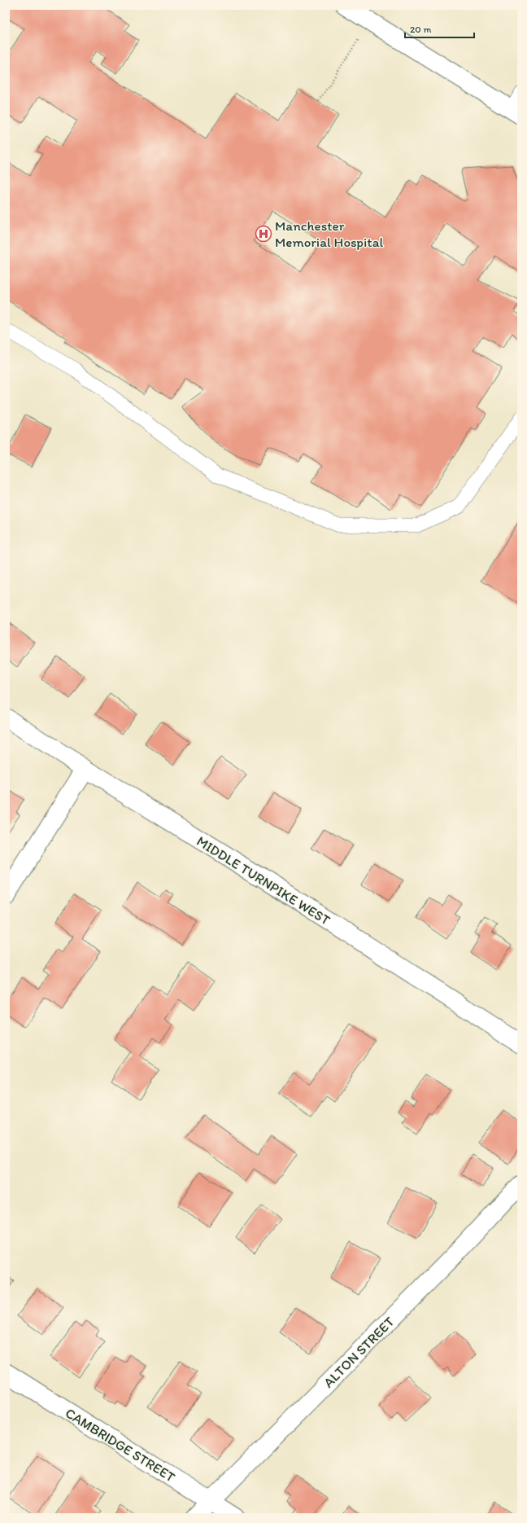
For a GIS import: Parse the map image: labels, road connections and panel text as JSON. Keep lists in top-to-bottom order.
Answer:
{
  "streets": {
    "street": ["MIDDLE TURNPIKE WEST", "ALTON STREET", "CAMBRIDGE STREET"]
  },
  "crossings": [
    ["ALTON STREET", "CAMBRIDGE STREET"]
  ],
  "places": {
    "hospital": ["Manchester Memorial Hospital"]
  },
  "scale_bar": "20 m"
}
